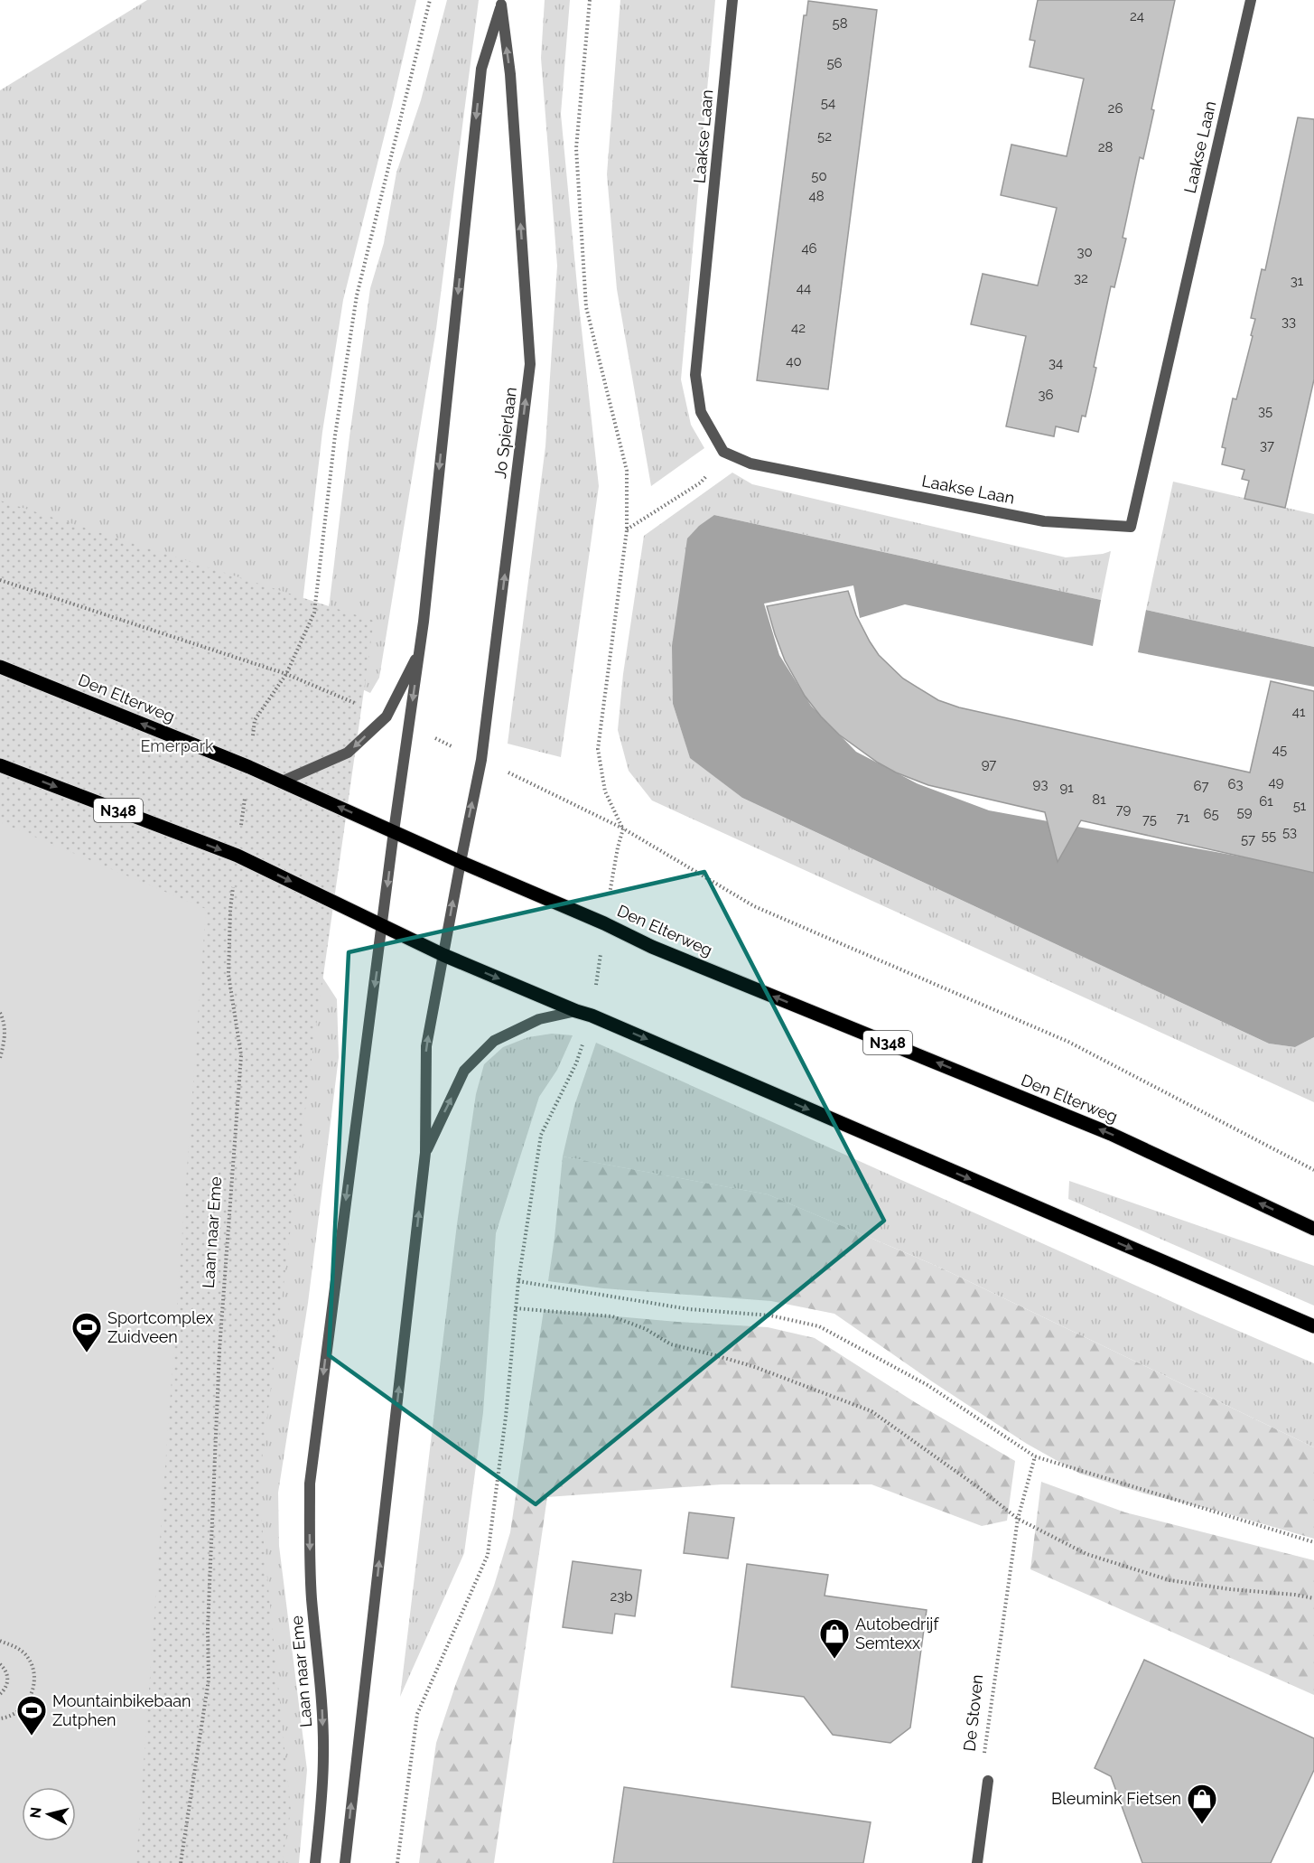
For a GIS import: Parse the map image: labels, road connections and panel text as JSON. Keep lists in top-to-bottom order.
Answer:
{
  "streets": {
    "main road": ["Den Elterweg", "N348"],
    "street": ["Laakse Laan", "Jo Spierlaan", "Laan naar Eme"],
    "path": ["De Stoven"]
  },
  "crossings": [
    ["Jo Spierlaan", "Den Elterweg"],
    ["Jo Spierlaan", "Laan naar Eme"],
    ["Den Elterweg", "Laan naar Eme"],
    ["N348", "Laan naar Eme"]
  ],
  "parks": ["Emerpark"],
  "places": {
    "sports": ["Sportcomplex Zuidveen", "Mountainbikebaan Zutphen"],
    "shop": ["Autobedrijf Semtexx", "Bleumink Fietsen"]
  },
  "house_numbers": [
    "24",
    "58",
    "56",
    "54",
    "26",
    "52",
    "28",
    "50",
    "48",
    "46",
    "30",
    "32",
    "31",
    "44",
    "33",
    "42",
    "40",
    "34",
    "36",
    "35",
    "37",
    "41",
    "45",
    "97",
    "49",
    "93",
    "63",
    "67",
    "91",
    "81",
    "61",
    "51",
    "79",
    "59",
    "65",
    "71",
    "75",
    "53",
    "55",
    "57",
    "23b"
  ],
  "north": "left"
}
